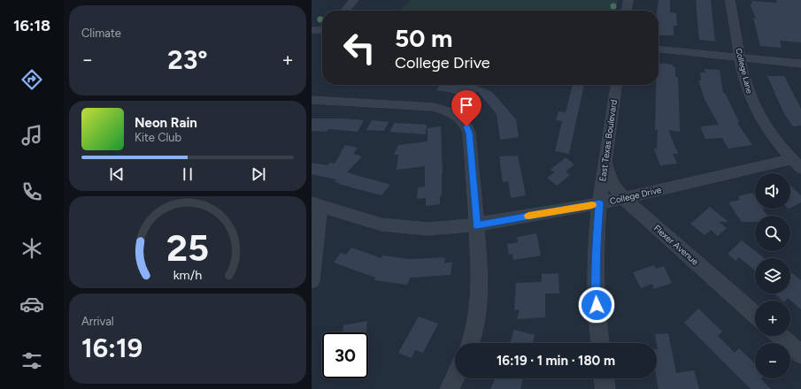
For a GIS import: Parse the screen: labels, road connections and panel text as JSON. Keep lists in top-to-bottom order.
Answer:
{
  "streets": {
    "street": [
      "College Lane",
      "East Texas Boulevard",
      "College Drive",
      "Flexer Avenue"
    ]
  },
  "crossings": [
    ["College Lane", "College Drive"],
    ["East Texas Boulevard", "College Drive"],
    ["East Texas Boulevard", "Flexer Avenue"],
    ["College Drive", "Flexer Avenue"]
  ],
  "page": {
    "tabs": "16:18",
    "tile": [
      "Climate",
      ["Arrival", "16:19"]
    ],
    "turn": ["50 m", "College Drive"],
    "heat": ["−", "23°", "+"],
    "song": ["Neon Rain", "Kite Club"],
    "map_buttons": ["+", "−"],
    "limit": "30",
    "trip": "16:19 · 1 min · 180 m",
    "gauge": ["25", "km/h"]
  }
}
